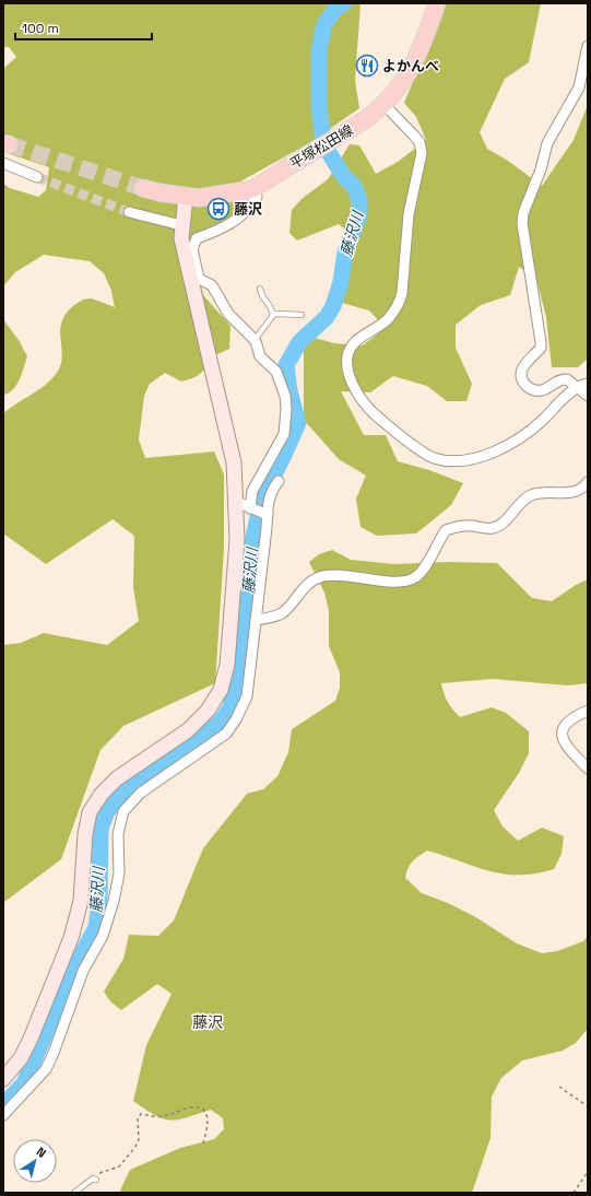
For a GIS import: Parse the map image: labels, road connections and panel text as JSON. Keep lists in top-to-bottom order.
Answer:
{
  "streets": {
    "main road": ["平塚松田線"]
  },
  "districts": ["藤沢"],
  "water": ["藤沢川"],
  "places": {
    "restaurant": ["よかんべ"],
    "bus stop": ["藤沢"]
  },
  "scale_bar": "100 m",
  "north": "top right"
}
